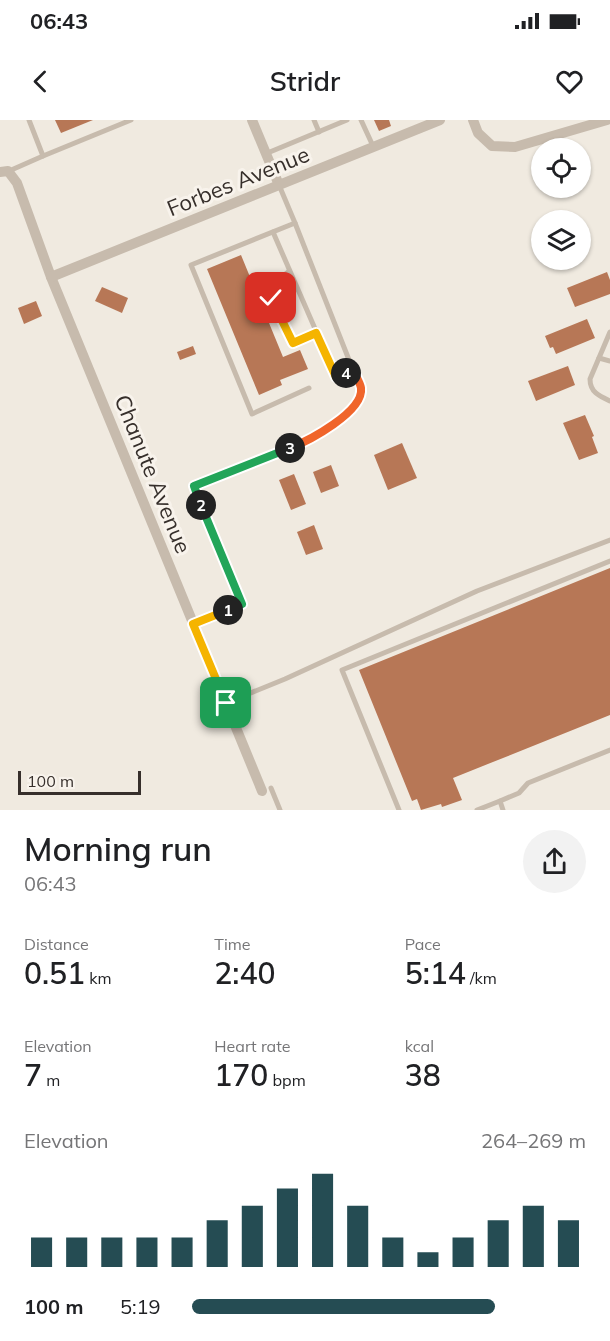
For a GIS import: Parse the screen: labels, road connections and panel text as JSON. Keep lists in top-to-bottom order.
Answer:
{
  "streets": {
    "street": ["Forbes Avenue", "Chanute Avenue"]
  },
  "crossings": [
    ["Forbes Avenue", "Chanute Avenue"]
  ],
  "scale_bar": "100 m",
  "page": {
    "status": "06:43",
    "header": "Stridr",
    "pins": [
      "4",
      "3",
      "2",
      "1"
    ],
    "scale": "100 m",
    "heading": ["Morning run", "06:43"],
    "stats": [
      ["Distance", "0.51 km"],
      ["Time", "2:40"],
      ["Pace", "5:14 /km"],
      ["Elevation", "7 m"],
      ["Heart rate", "170 bpm"],
      ["kcal", "38"]
    ],
    "chart": ["Elevation", "264–269 m"],
    "list": [
      {
        "name": "100 m",
        "note": "5:19"
      }
    ]
  }
}
